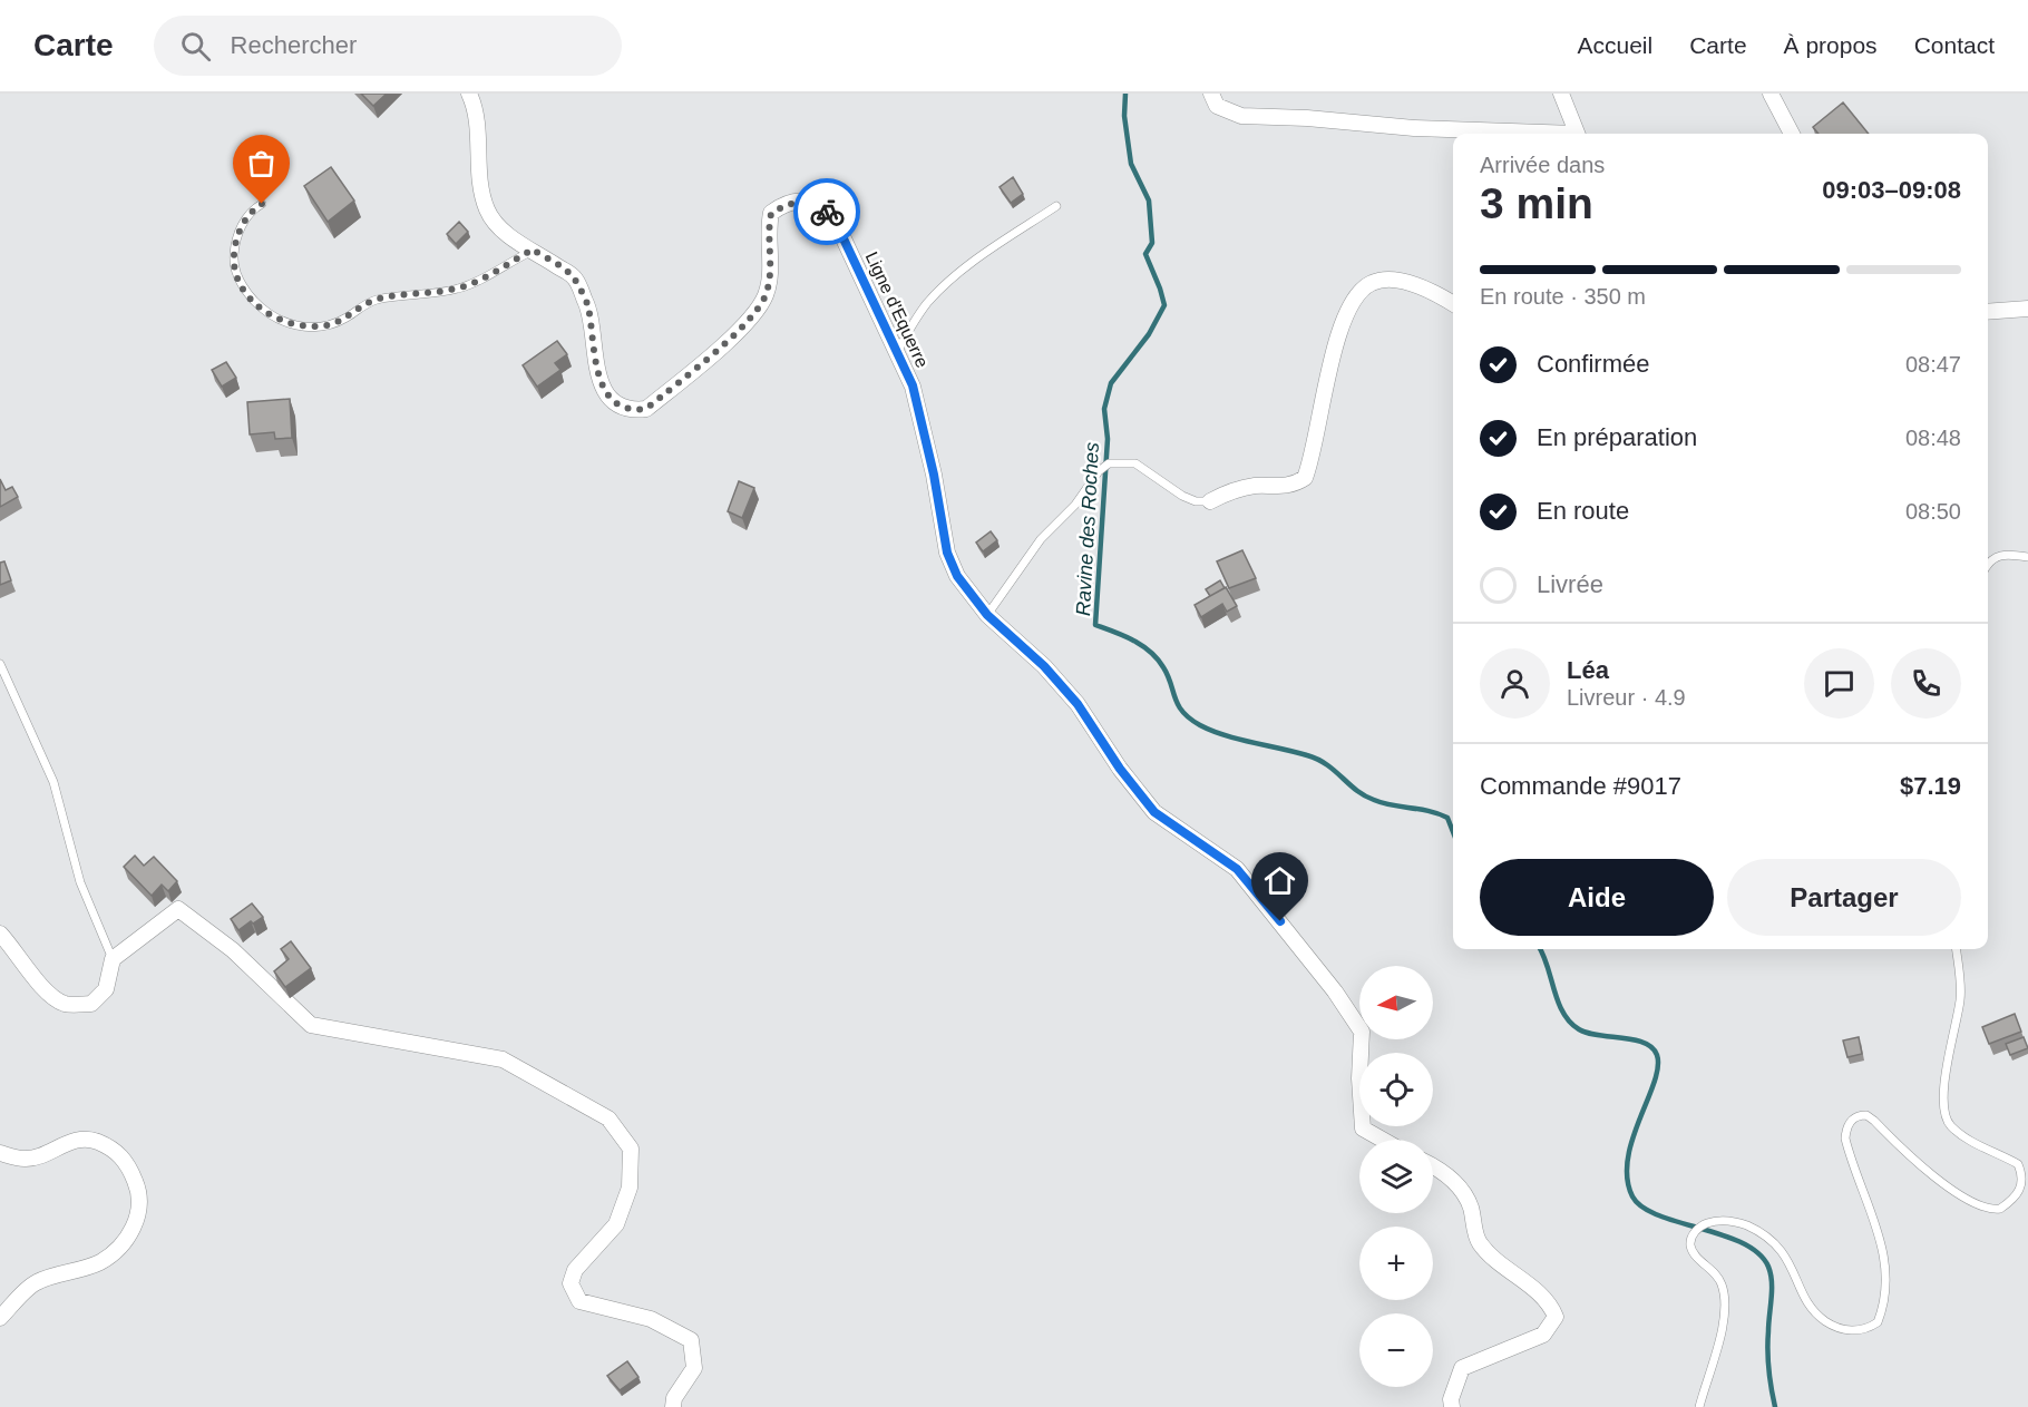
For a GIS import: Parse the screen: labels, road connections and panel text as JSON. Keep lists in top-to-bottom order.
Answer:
{
  "streets": {
    "street": ["Ligne d'Equerre"]
  },
  "water": ["Ravine des Roches"],
  "north": "left",
  "page": {
    "header": "Carte",
    "search": "Rechercher",
    "nav": [
      "Accueil",
      "Carte",
      "À propos",
      "Contact"
    ],
    "heading": ["3 min", "Arrivée dans", "09:03–09:08"],
    "panel": [
      "Léa",
      "Livreur · 4.9",
      "Commande #9017",
      "$7.19"
    ],
    "bar": "En route · 350 m",
    "list": [
      ["Confirmée", "08:47"],
      ["En préparation", "08:48"],
      ["En route", "08:50"],
      "Livrée"
    ],
    "buttons": ["Aide", "Partager"],
    "map_buttons": ["+", "−"]
  }
}
